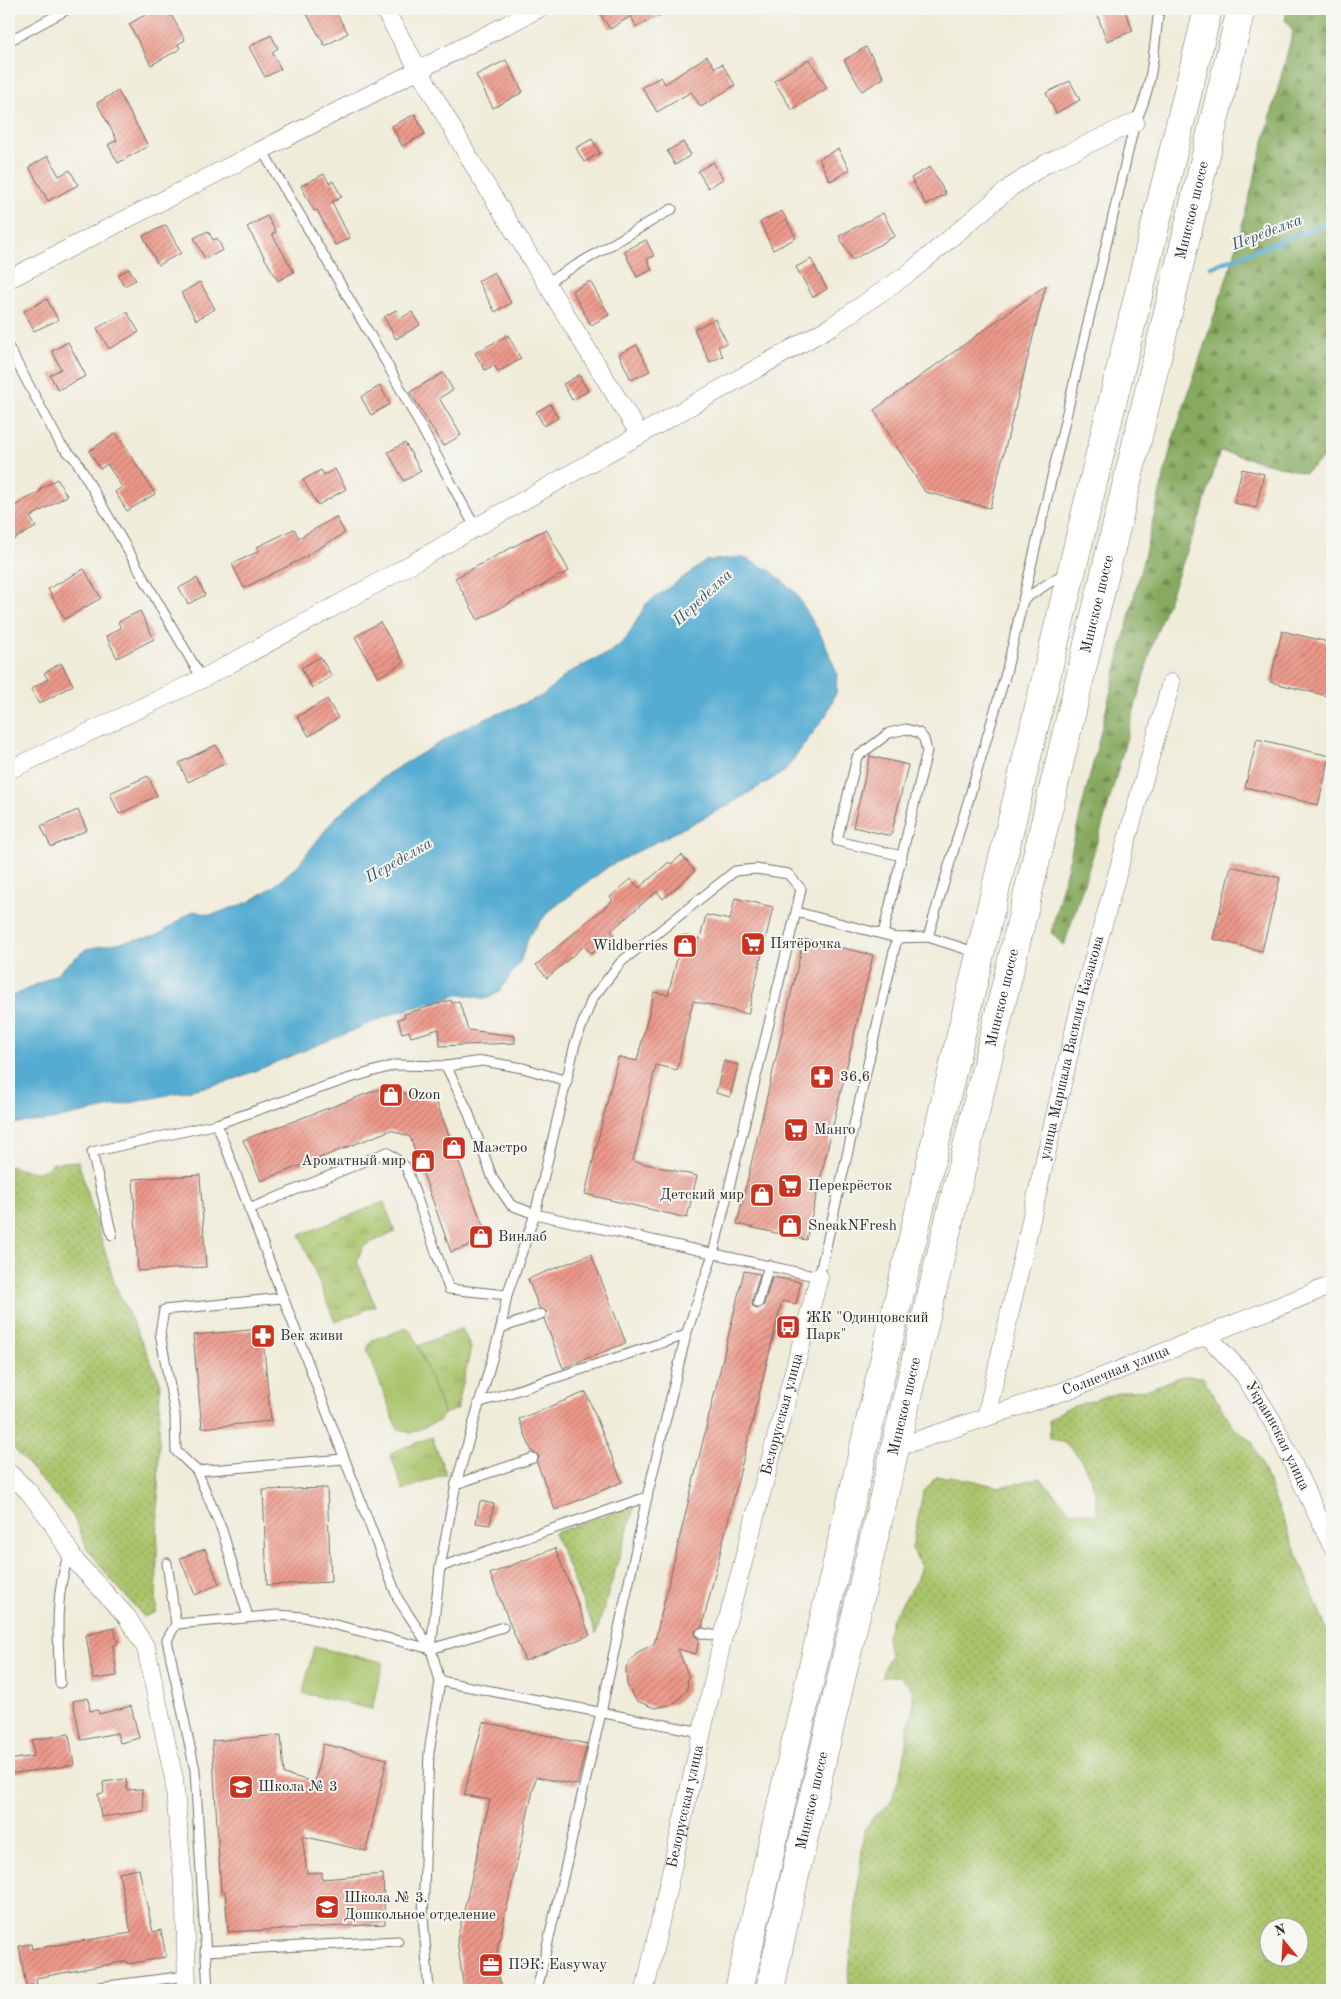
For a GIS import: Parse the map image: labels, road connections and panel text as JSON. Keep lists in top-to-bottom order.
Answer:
{
  "streets": {
    "highway": ["Минское шоссе"],
    "street": [
      "улица Маршала Василия Казакова",
      "Солнечная улица",
      "Белорусская улица",
      "Украинская улица"
    ]
  },
  "crossings": [
    ["Минское шоссе", "Солнечная улица"],
    ["улица Маршала Василия Казакова", "Солнечная улица"],
    ["Солнечная улица", "Украинская улица"]
  ],
  "water": ["Переделка"],
  "places": {
    "supermarket": ["Пятёрочка", "Манго", "Перекрёсток"],
    "shop": [
      "Wildberries",
      "Ozon",
      "Маэстро",
      "Ароматный мир",
      "Детский мир",
      "SneakNFresh",
      "Винлаб"
    ],
    "pharmacy": ["36,6", "Век живи"],
    "bus stop": ["ЖК \"Одинцовский Парк\""],
    "school or university": ["Школа № 3", "Школа № 3. Дошкольное отделение"],
    "office": ["ПЭК: Easyway"]
  },
  "north": "top"
}
